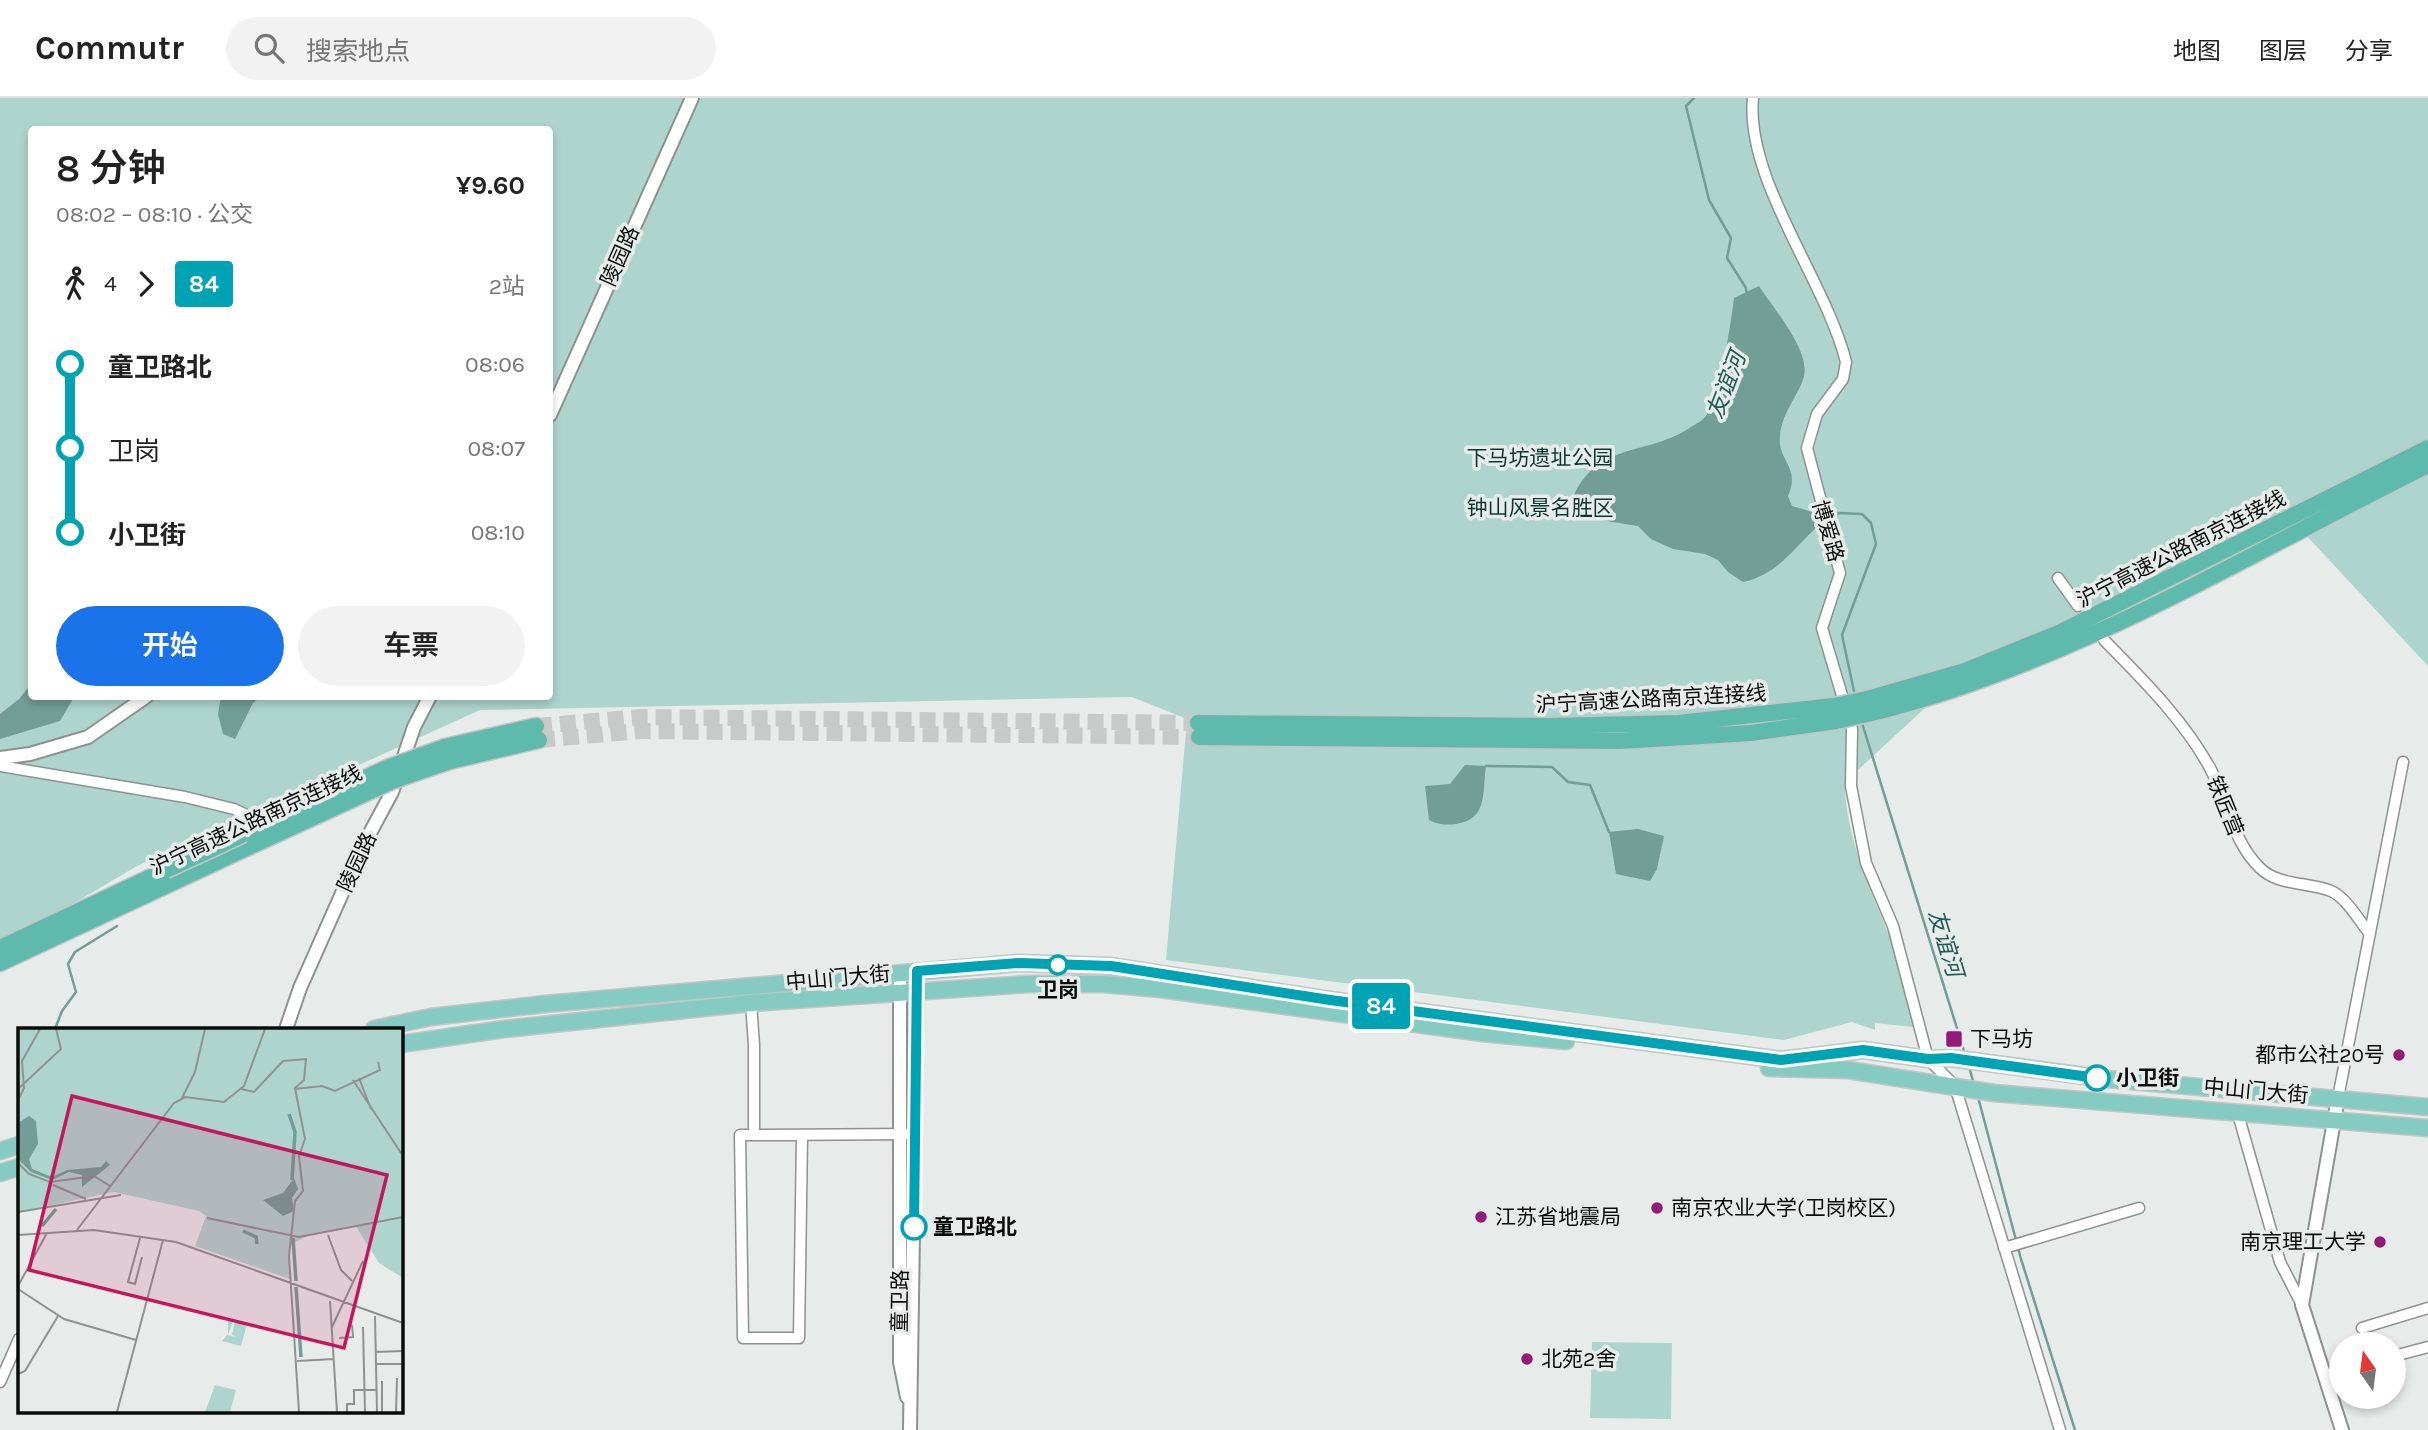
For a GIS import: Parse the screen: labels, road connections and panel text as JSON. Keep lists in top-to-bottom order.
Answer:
{
  "streets": {
    "highway": ["沪宁高速公路南京连接线"],
    "main road": ["中山门大街"],
    "street": [
      "陵园路",
      "博爱路",
      "铁匠营",
      "童卫路"
    ]
  },
  "crossings": [
    ["博爱路", "中山门大街"],
    ["中山门大街", "童卫路"]
  ],
  "water": ["友谊河"],
  "parks": ["下马坊遗址公园", "钟山风景名胜区"],
  "places": {
    "other": [
      "卫岗",
      "都市公社20号",
      "小卫街",
      "南京农业大学(卫岗校区)",
      "江苏省地震局",
      "童卫路北",
      "南京理工大学",
      "北苑2舍"
    ],
    "transit": ["下马坊"]
  },
  "lines": ["bus line 84"],
  "north": "top",
  "page": {
    "header": "Commutr",
    "search": "搜索地点",
    "nav": ["地图", "图层", "分享"],
    "on_map": "84",
    "heading": ["8 分钟", "08:02 – 08:10 · 公交", "¥9.60"],
    "legs": ["4", "84", "2站"],
    "list": [
      {
        "name": "童卫路北",
        "value": "08:06"
      },
      {
        "name": "卫岗",
        "value": "08:07"
      },
      {
        "name": "小卫街",
        "value": "08:10"
      }
    ],
    "buttons": ["开始", "车票"]
  }
}
